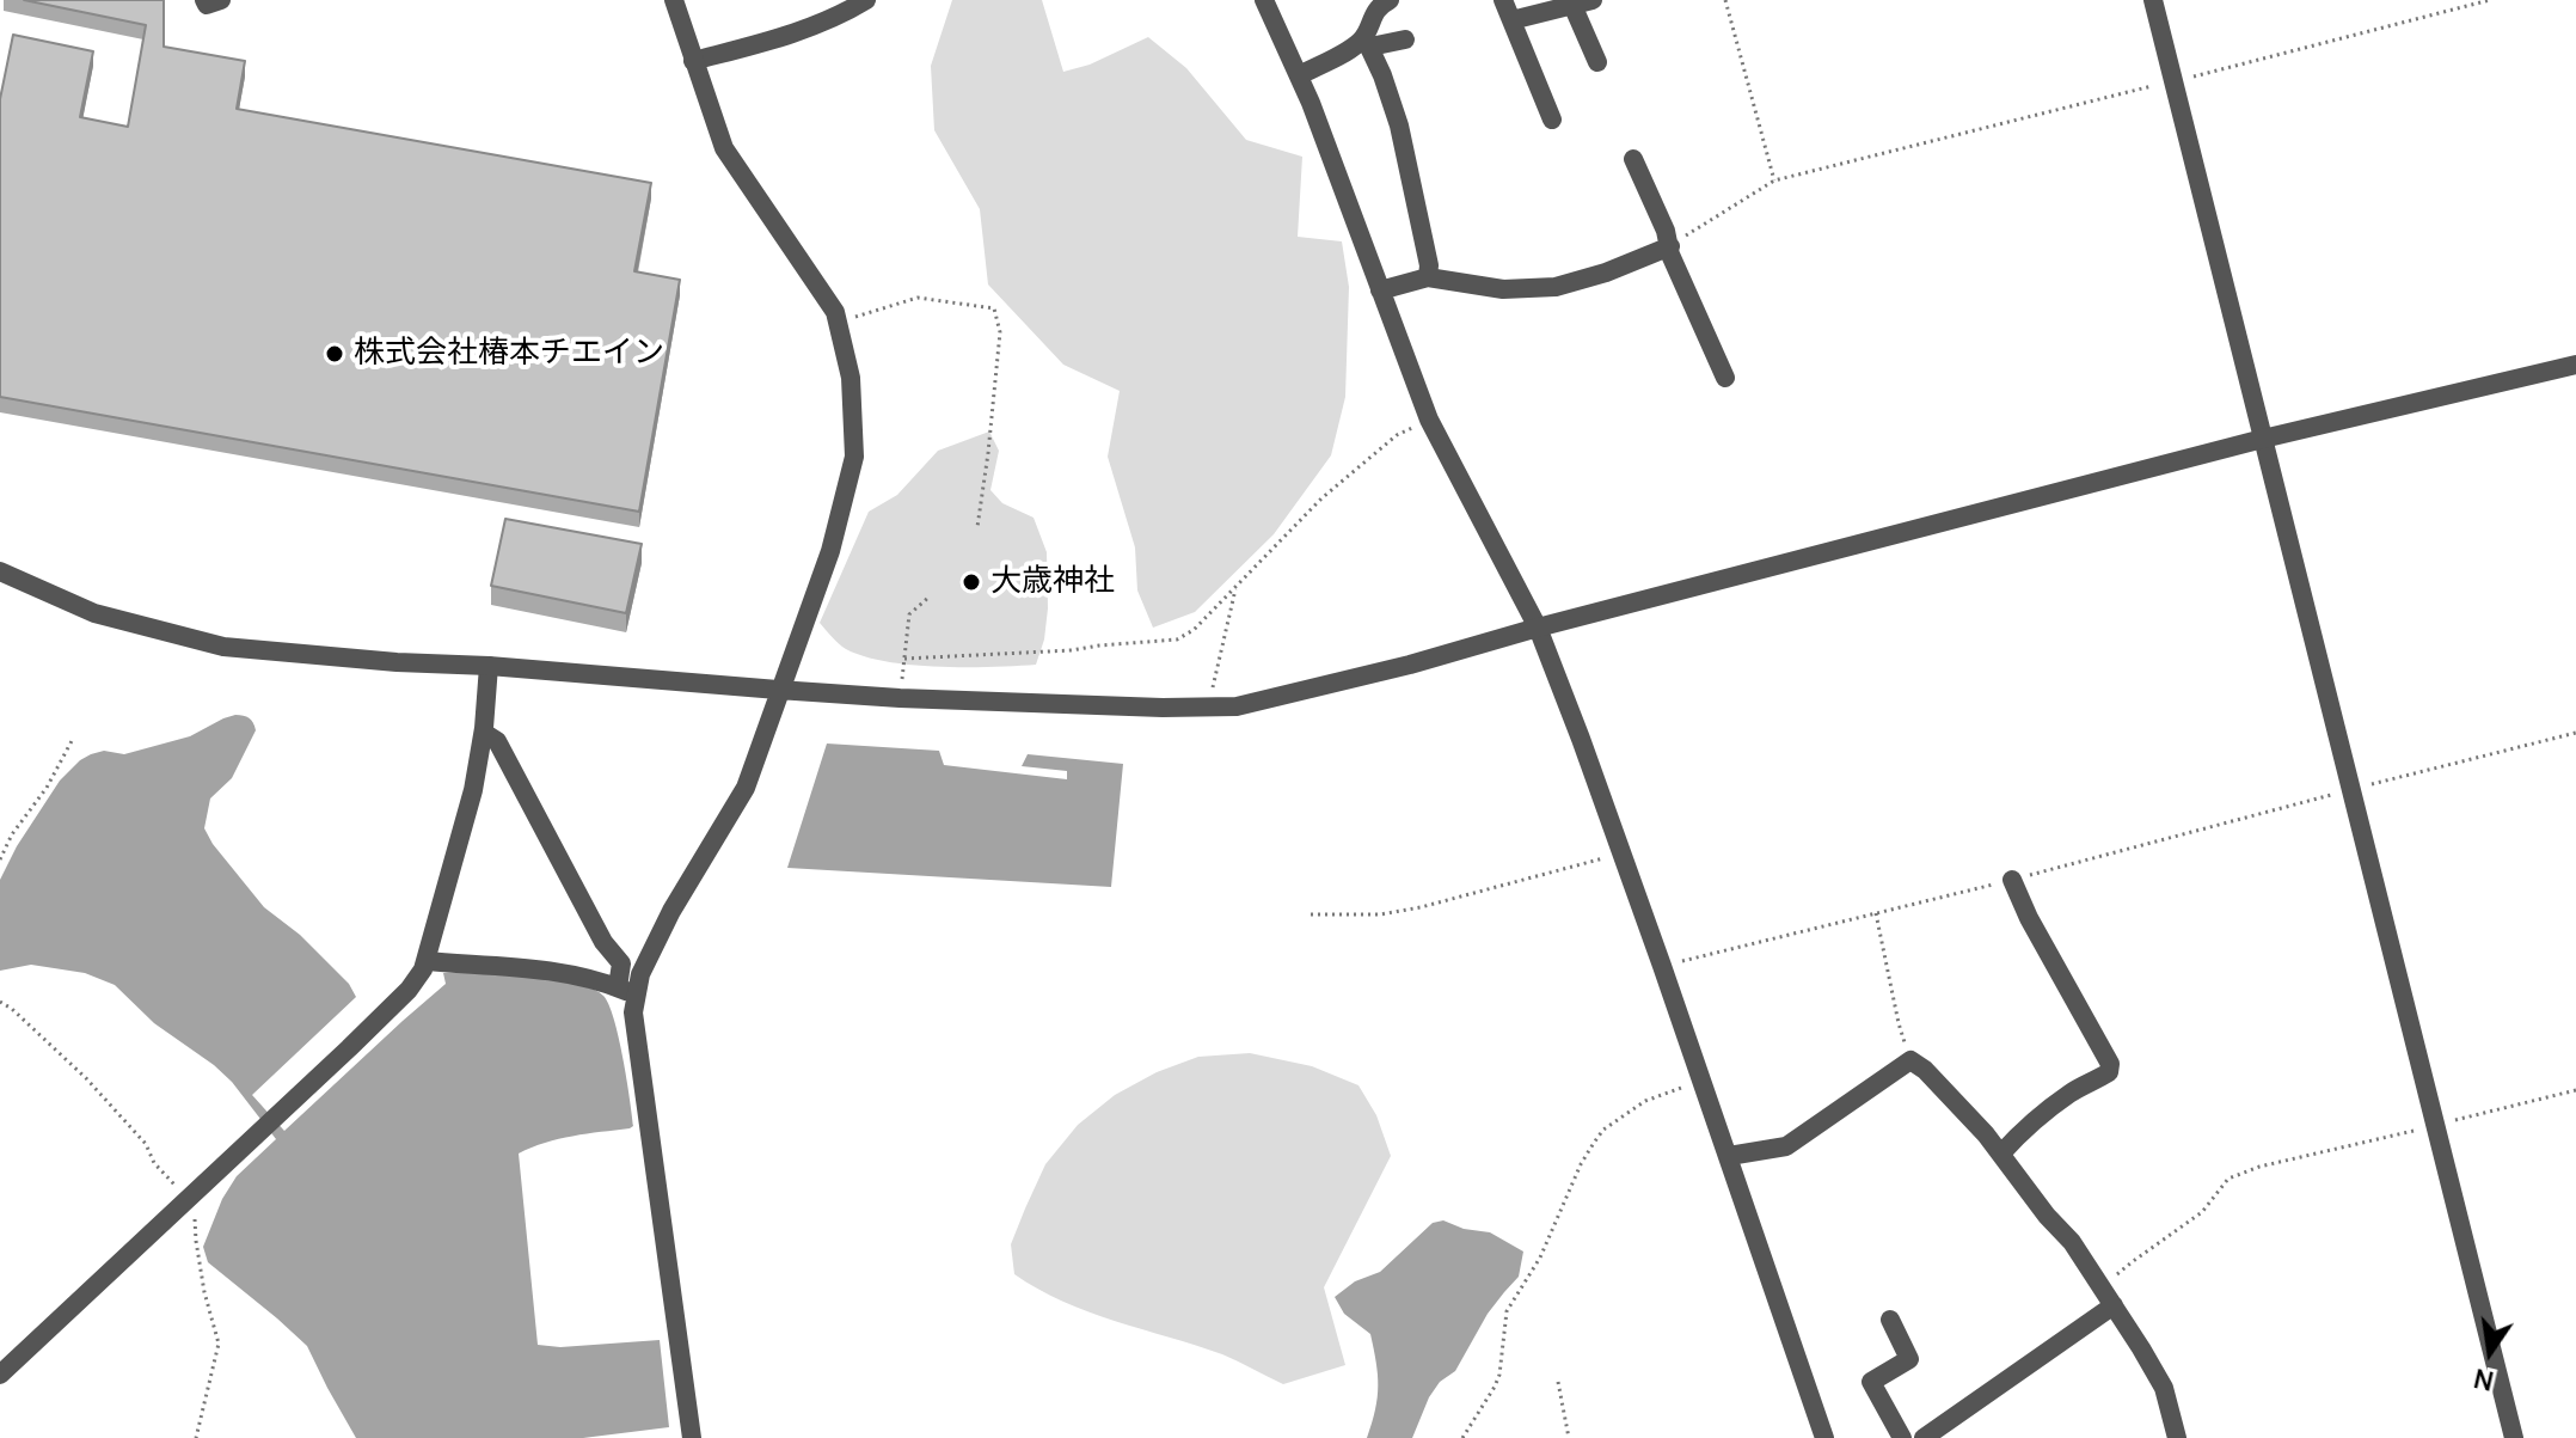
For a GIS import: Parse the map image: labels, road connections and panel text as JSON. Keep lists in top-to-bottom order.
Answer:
{
  "places": ["株式会社椿本チエイン", "大歳神社"],
  "north": "bottom"
}
